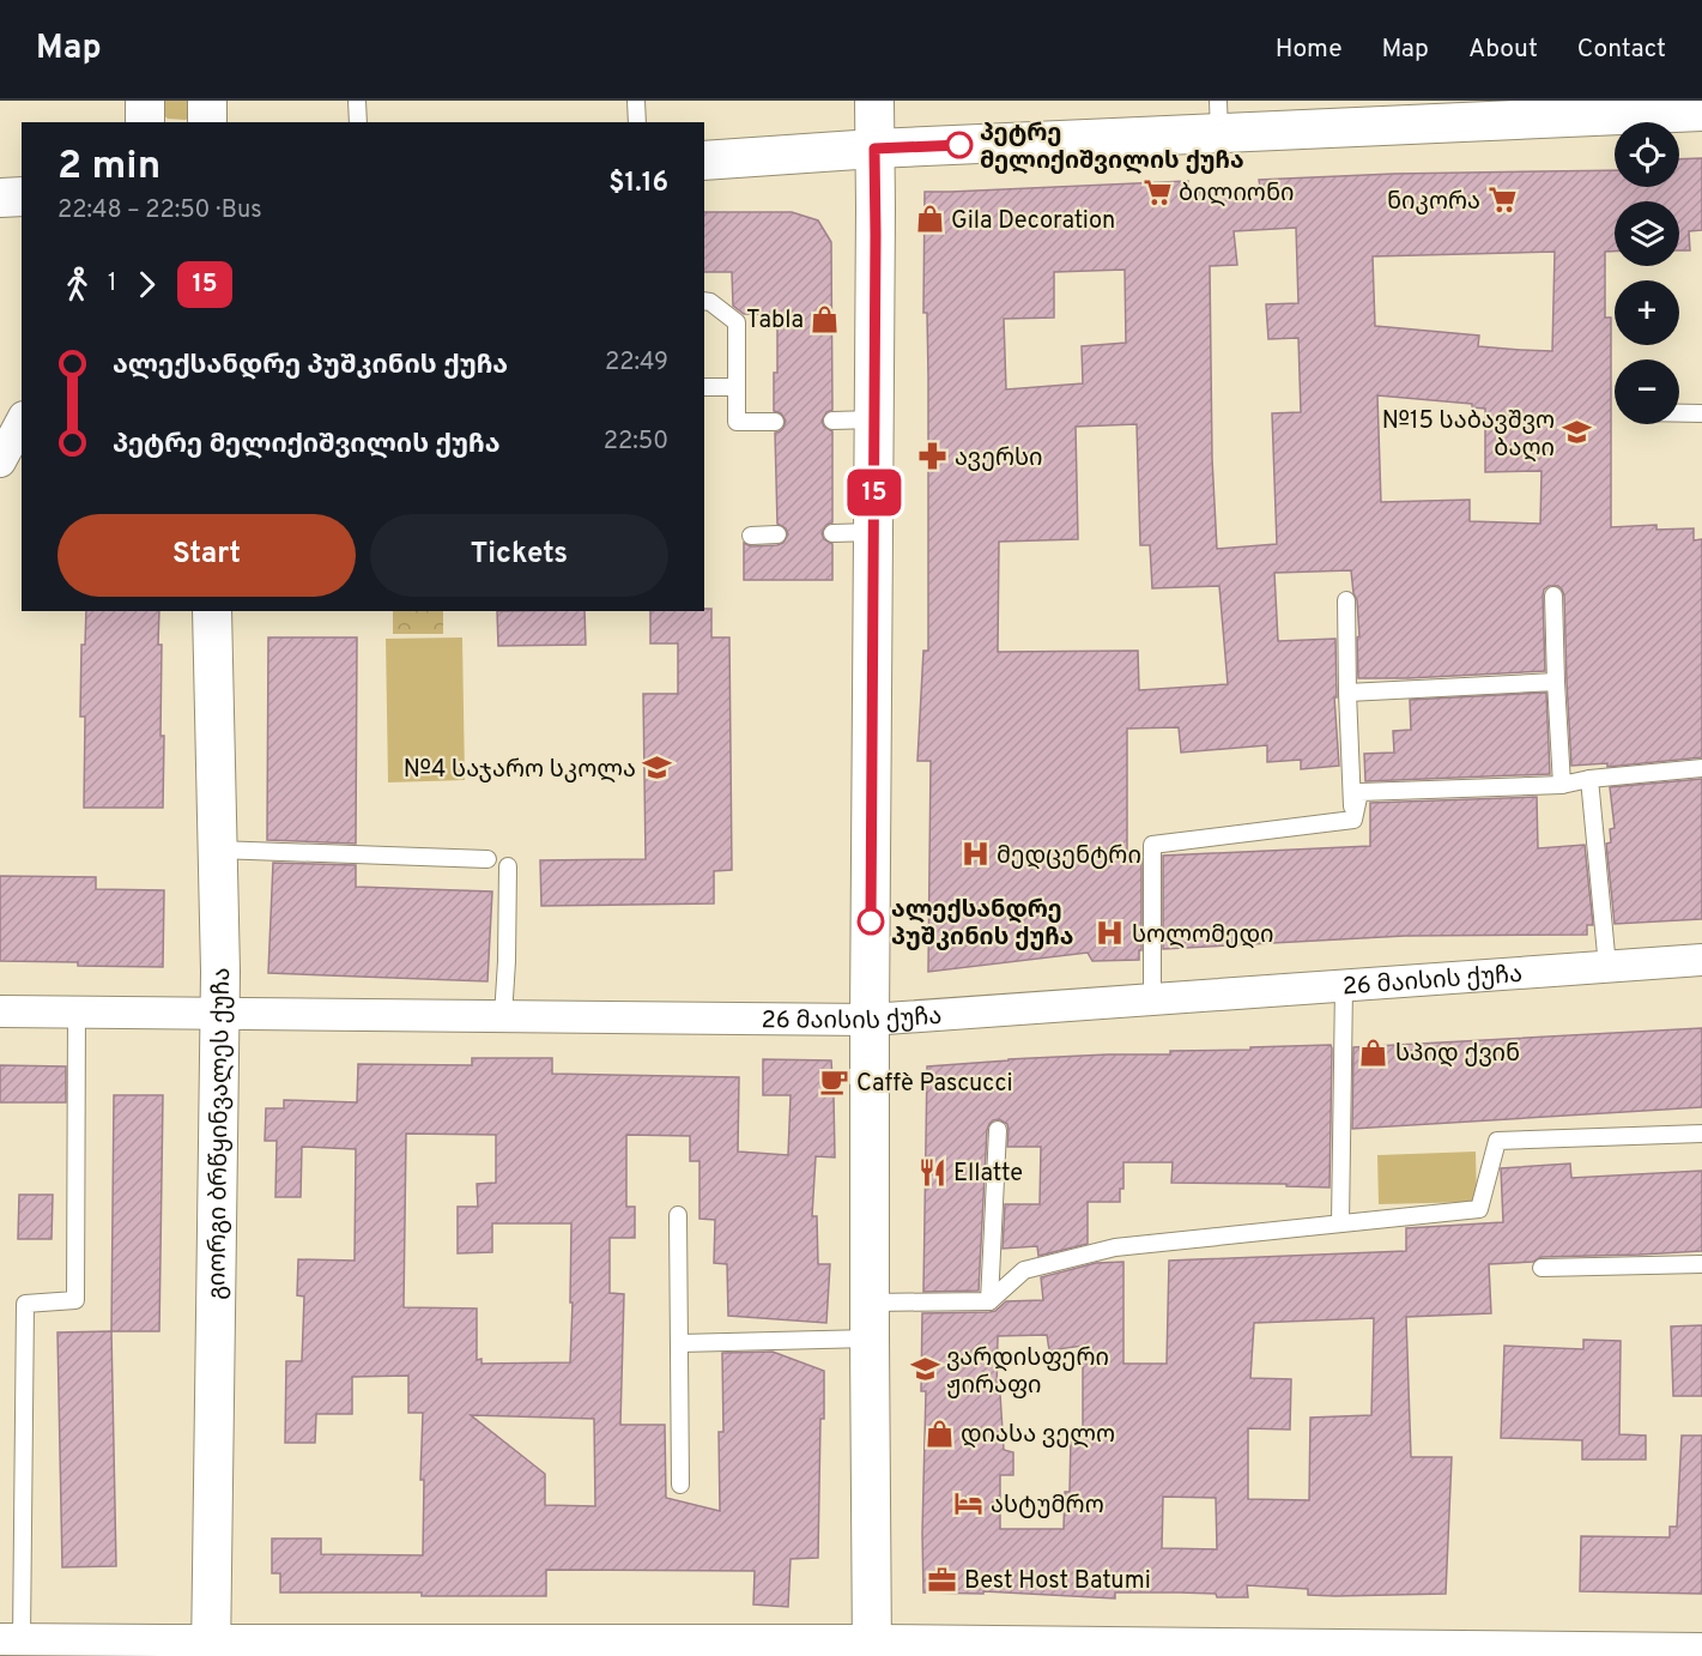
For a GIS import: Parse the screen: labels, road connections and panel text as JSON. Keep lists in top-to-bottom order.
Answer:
{
  "streets": {
    "street": ["26 მაისის ქუჩა", "გიორგი ბრწყინვალეს ქუჩა"]
  },
  "crossings": [
    ["26 მაისის ქუჩა", "გიორგი ბრწყინვალეს ქუჩა"]
  ],
  "places": {
    "other": ["პეტრე მელიქიშვილის ქუჩა", "ალექსანდრე პუშკინის ქუჩა"],
    "supermarket": ["ბილიონი", "ნიკორა"],
    "shop": [
      "Gila Decoration",
      "Tabla",
      "სპიდ ქვინ",
      "დიასა ველო"
    ],
    "school or university": ["№15 საბავშვო ბაღი", "№4 საჯარო სკოლა", "ვარდისფერი ჟირაფი"],
    "pharmacy": ["ავერსი"],
    "hospital": ["მედცენტრი", "სოლომედი"],
    "cafe": ["Caffè Pascucci"],
    "restaurant": ["Ellatte"],
    "hotel": ["ასტუმრო"],
    "office": ["Best Host Batumi"]
  },
  "lines": ["bus line 15"],
  "page": {
    "header": "Map",
    "nav": [
      "Home",
      "Map",
      "About",
      "Contact"
    ],
    "on_map": "15",
    "map_buttons": ["+", "−"],
    "heading": ["2 min", "22:48 – 22:50 · Bus", "$1.16"],
    "legs": ["1", "15"],
    "list": [
      {
        "name": "ალექსანდრე პუშკინის ქუჩა",
        "value": "22:49"
      },
      {
        "name": "პეტრე მელიქიშვილის ქუჩა",
        "value": "22:50"
      }
    ],
    "buttons": ["Start", "Tickets"]
  }
}
